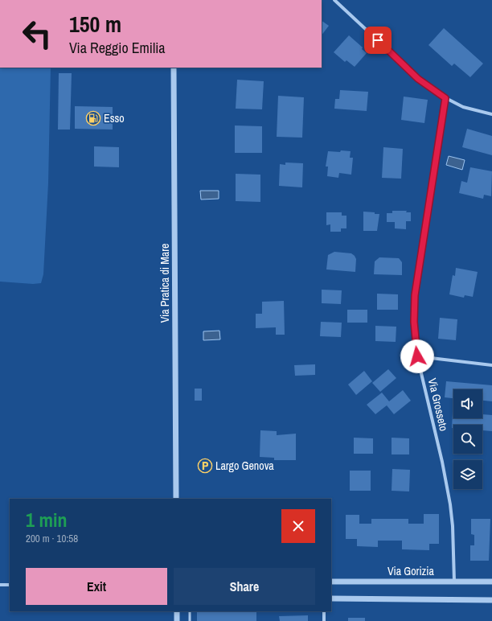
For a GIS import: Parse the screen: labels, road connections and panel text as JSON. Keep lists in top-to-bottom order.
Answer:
{
  "streets": {
    "street": ["Via Pratica di Mare", "Via Grosseto", "Via Gorizia"]
  },
  "crossings": [
    ["Via Grosseto", "Via Gorizia"]
  ],
  "places": {
    "fuel station": ["Esso"],
    "parking": ["Largo Genova"]
  },
  "page": {
    "turn": ["150 m", "Via Reggio Emilia"],
    "heading": ["1 min", "200 m · 10:58"],
    "buttons": ["Exit", "Share"]
  }
}
